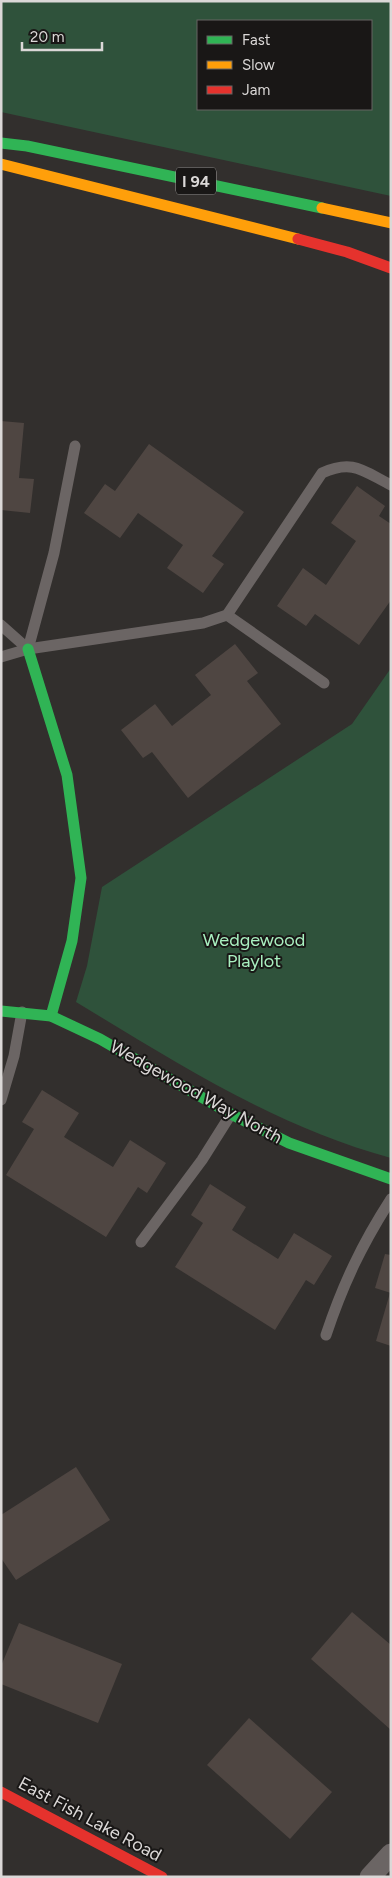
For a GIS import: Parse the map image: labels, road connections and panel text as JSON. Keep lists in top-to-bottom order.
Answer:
{
  "streets": {
    "main road": ["I 94", "Wedgewood Way North", "East Fish Lake Road"]
  },
  "parks": ["Wedgewood Playlot"],
  "legend": ["Fast", "Slow", "Jam"],
  "scale_bar": "20 m"
}
